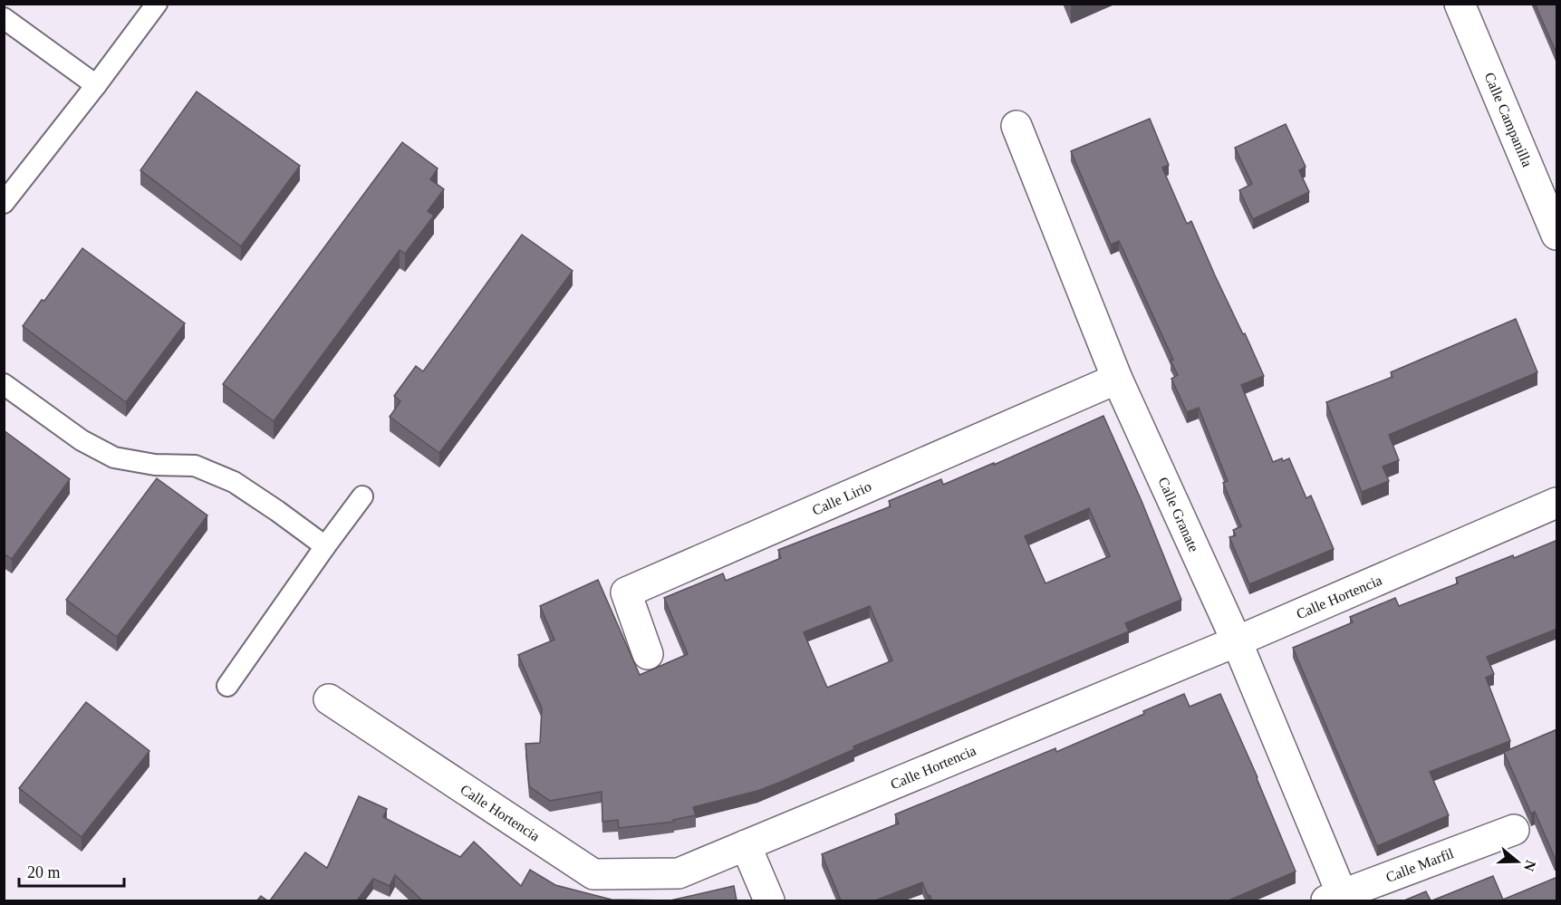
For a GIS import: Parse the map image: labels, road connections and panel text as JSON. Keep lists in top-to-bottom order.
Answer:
{
  "streets": {
    "street": [
      "Calle Campanilla",
      "Calle Lirio",
      "Calle Granate",
      "Calle Hortencia",
      "Calle Marfil"
    ]
  },
  "crossings": [
    ["Calle Lirio", "Calle Granate"],
    ["Calle Granate", "Calle Hortencia"],
    ["Calle Granate", "Calle Marfil"]
  ],
  "scale_bar": "20 m",
  "north": "right"
}
